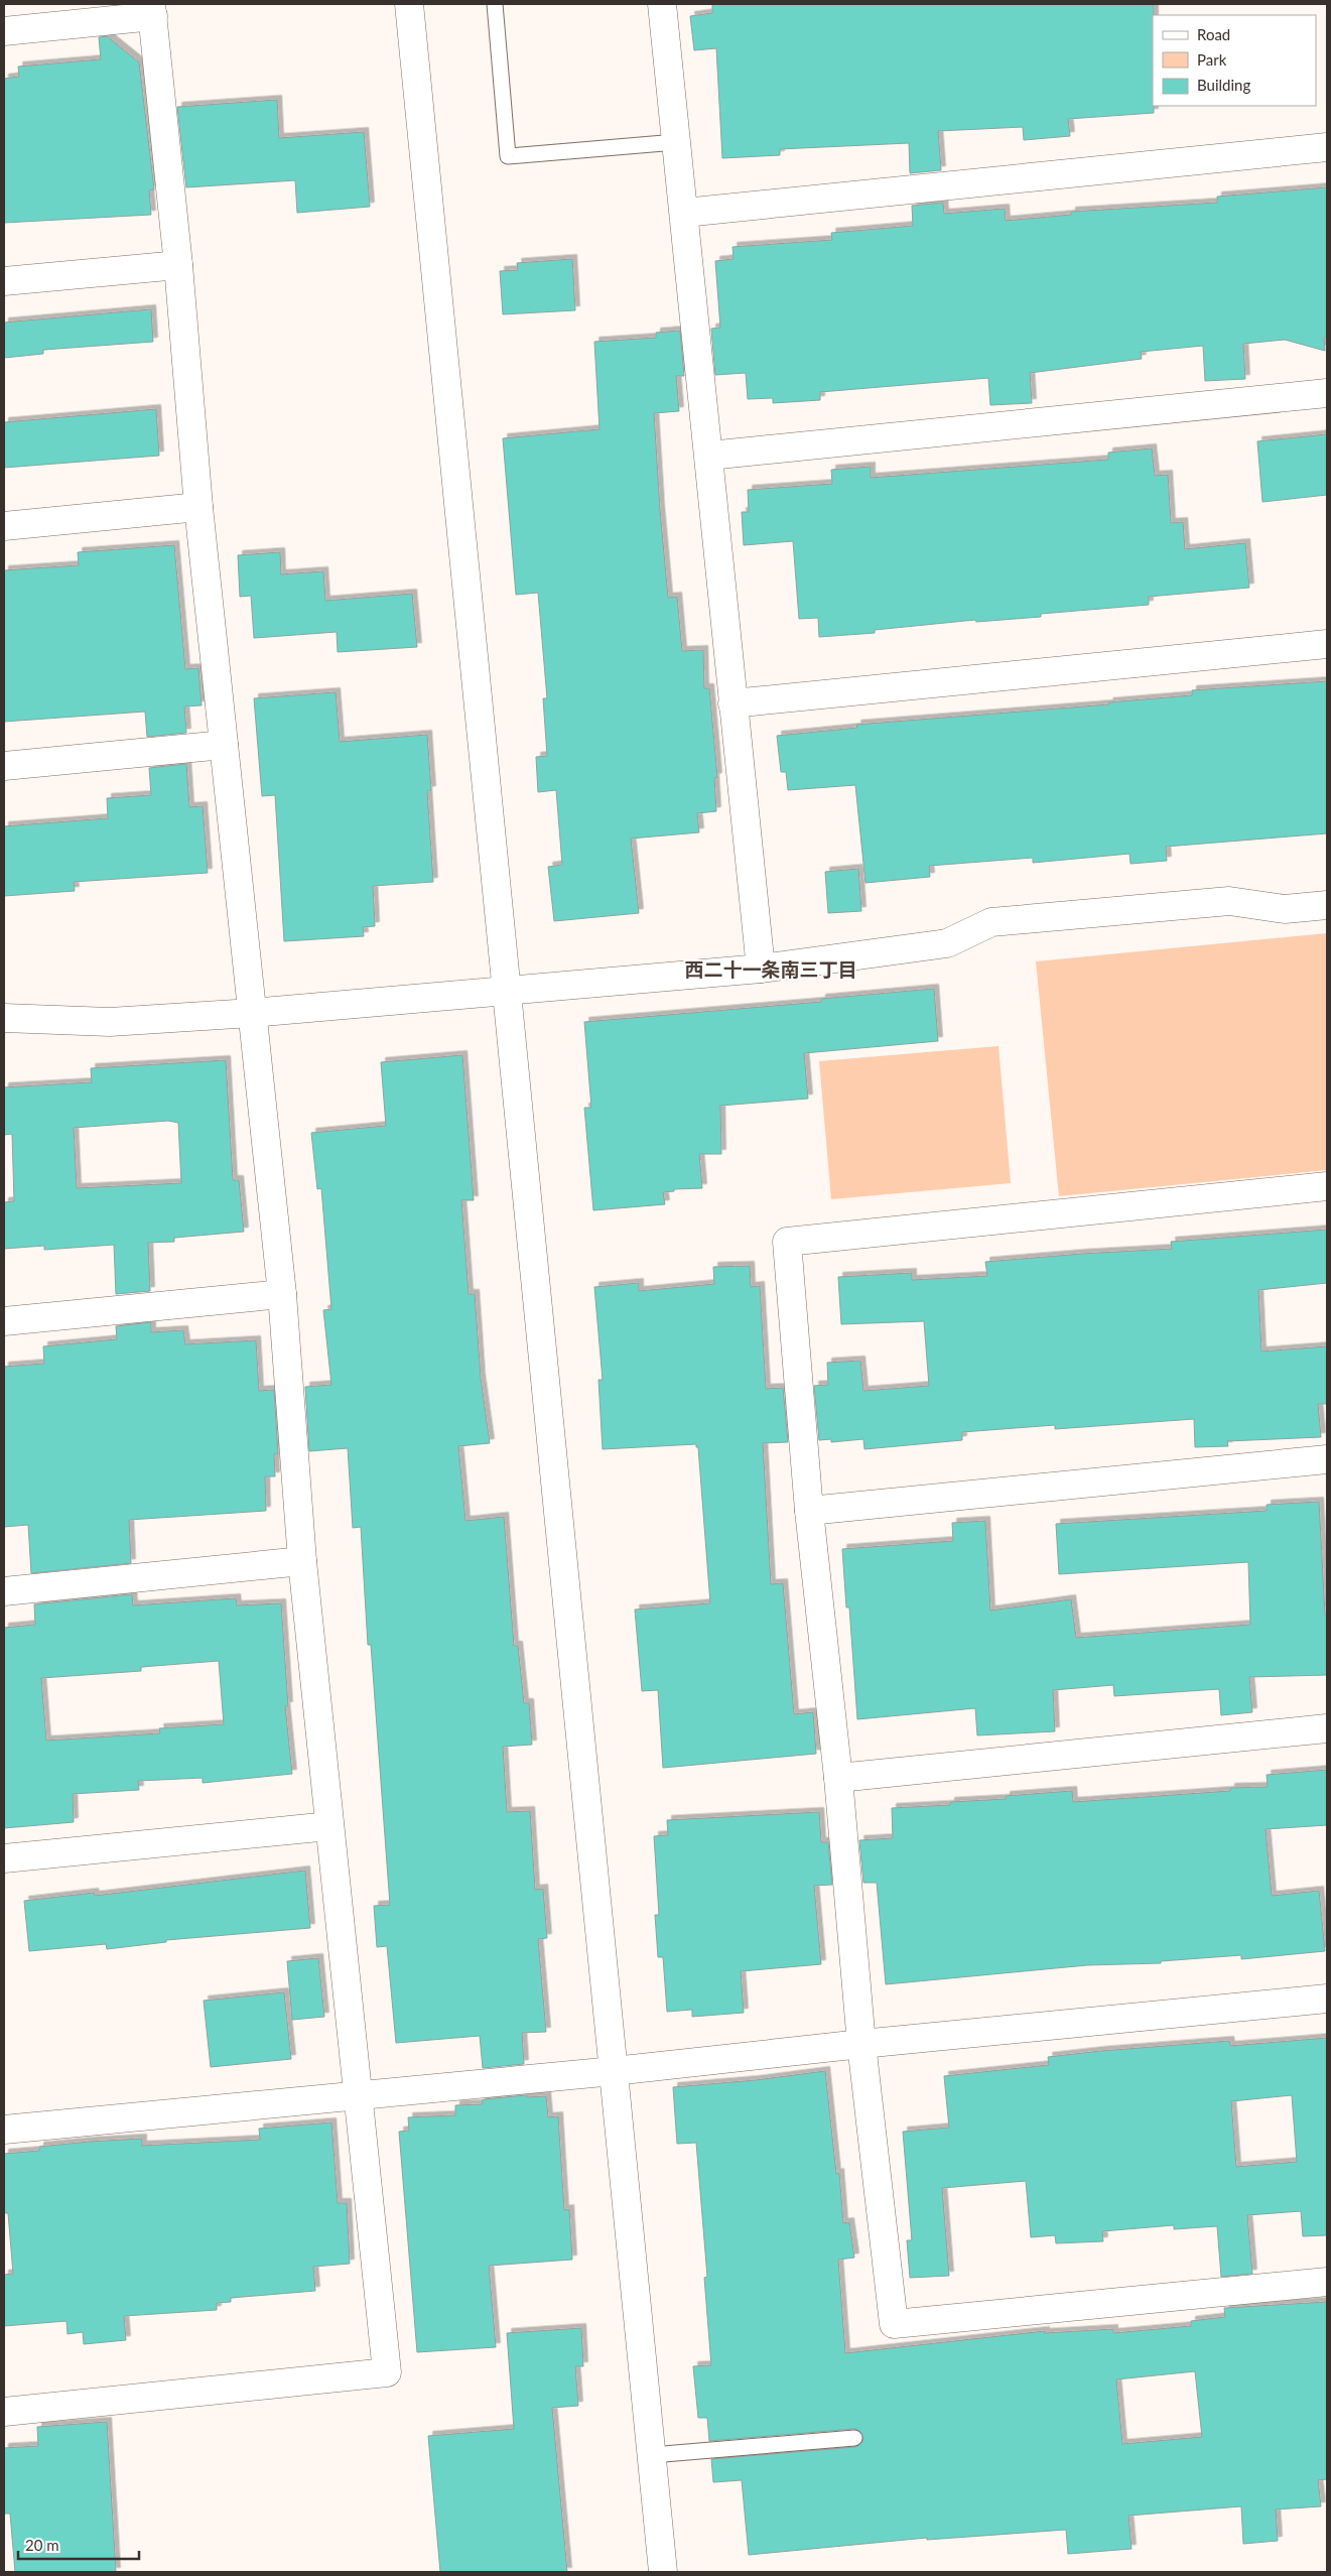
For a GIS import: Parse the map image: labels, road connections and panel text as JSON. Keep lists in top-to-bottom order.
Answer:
{
  "districts": ["西二十一条南三丁目"],
  "legend": ["Road", "Park", "Building"],
  "scale_bar": "20 m"
}
